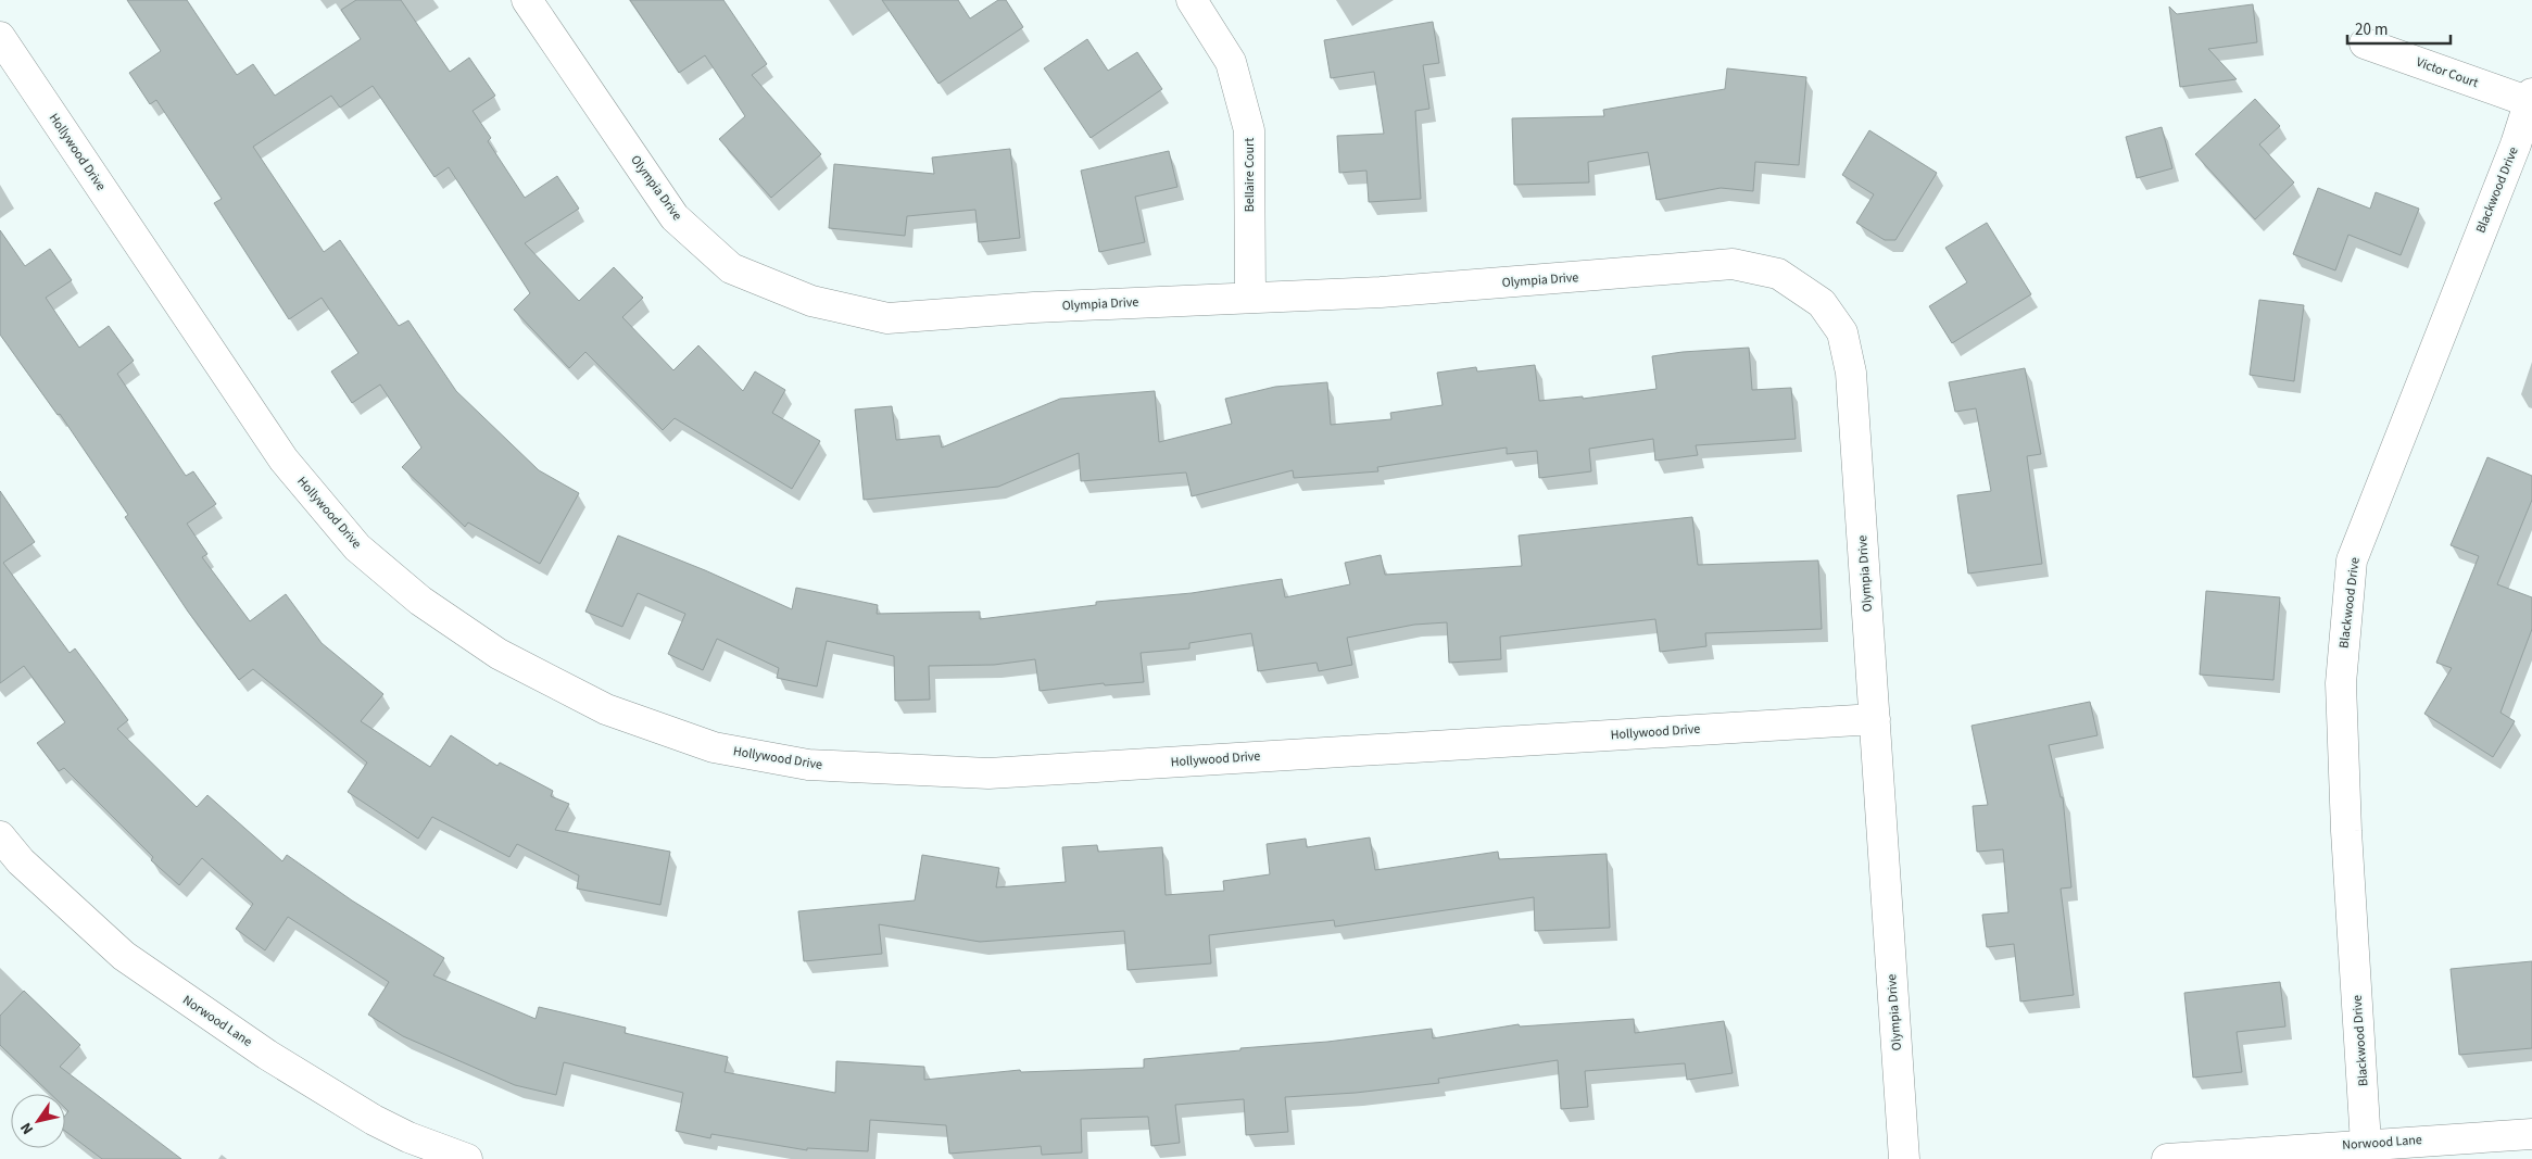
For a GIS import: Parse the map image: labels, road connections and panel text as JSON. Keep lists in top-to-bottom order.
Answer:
{
  "streets": {
    "street": [
      "Victor Court",
      "Hollywood Drive",
      "Bellaire Court",
      "Olympia Drive",
      "Blackwood Drive",
      "Norwood Lane"
    ]
  },
  "crossings": [
    ["Victor Court", "Blackwood Drive"],
    ["Hollywood Drive", "Olympia Drive"],
    ["Bellaire Court", "Olympia Drive"],
    ["Blackwood Drive", "Norwood Lane"]
  ],
  "scale_bar": "20 m",
  "north": "bottom left"
}
